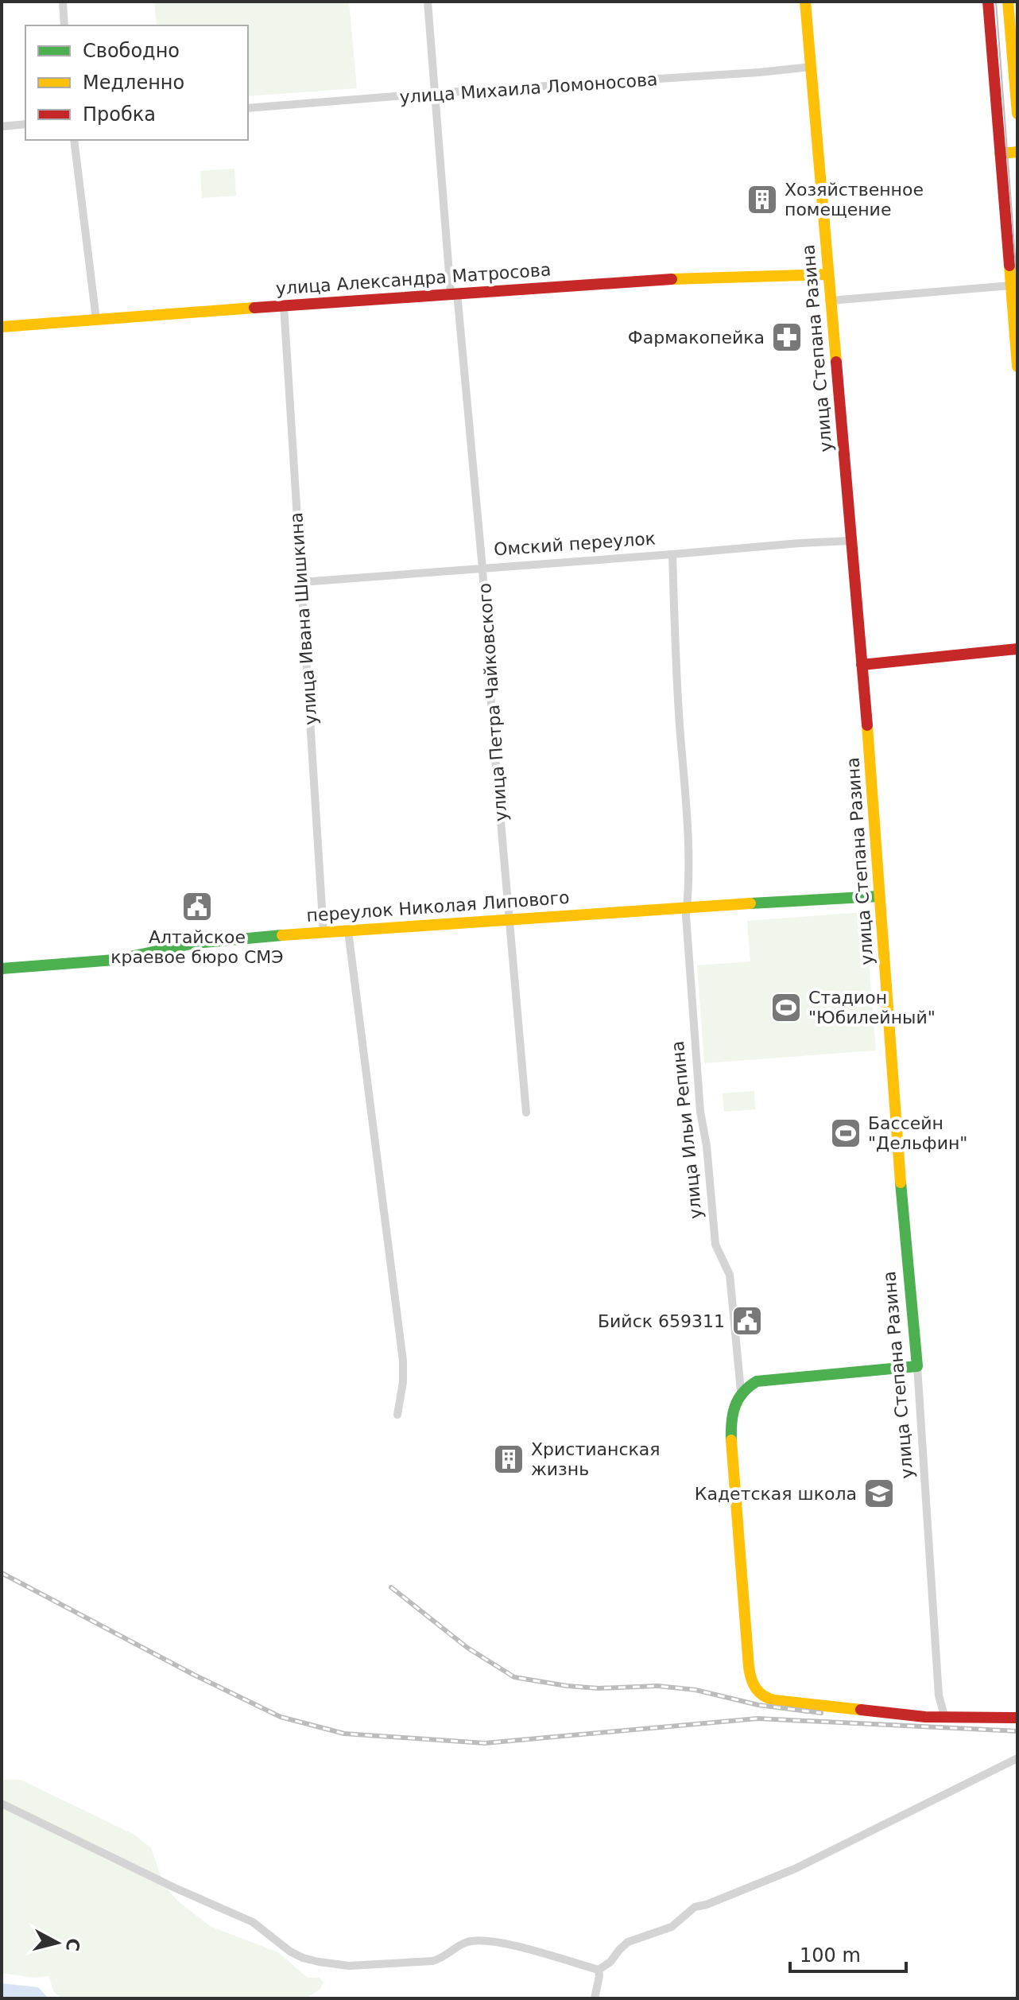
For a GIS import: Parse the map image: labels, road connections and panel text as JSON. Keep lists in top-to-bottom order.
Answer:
{
  "streets": {
    "street": [
      "улица Михаила Ломоносова",
      "улица Александра Матросова",
      "улица Степана Разина",
      "Омский переулок",
      "улица Ивана Шишкина",
      "улица Петра Чайковского",
      "переулок Николая Липового",
      "улица Ильи Репина"
    ]
  },
  "crossings": [
    ["улица Михаила Ломоносова", "улица Степана Разина"],
    ["улица Михаила Ломоносова", "улица Петра Чайковского"],
    ["улица Александра Матросова", "улица Степана Разина"],
    ["улица Александра Матросова", "улица Ивана Шишкина"],
    ["улица Александра Матросова", "улица Петра Чайковского"],
    ["улица Степана Разина", "Омский переулок"],
    ["улица Степана Разина", "переулок Николая Липового"],
    ["улица Степана Разина", "улица Ильи Репина"],
    ["Омский переулок", "улица Ивана Шишкина"],
    ["Омский переулок", "улица Петра Чайковского"],
    ["Омский переулок", "улица Ильи Репина"],
    ["улица Ивана Шишкина", "переулок Николая Липового"],
    ["улица Петра Чайковского", "переулок Николая Липового"],
    ["переулок Николая Липового", "улица Ильи Репина"]
  ],
  "places": {
    "building": ["Хозяйственное помещение", "Христианская жизнь"],
    "pharmacy": ["Фармакопейка"],
    "public building": ["Алтайское краевое бюро СМЭ", "Бийск 659311"],
    "sports": ["Стадион \"Юбилейный\"", "Бассейн \"Дельфин\""],
    "school or university": ["Кадетская школа"]
  },
  "legend": ["Свободно", "Медленно", "Пробка"],
  "scale_bar": "100 m",
  "north": "right"
}
